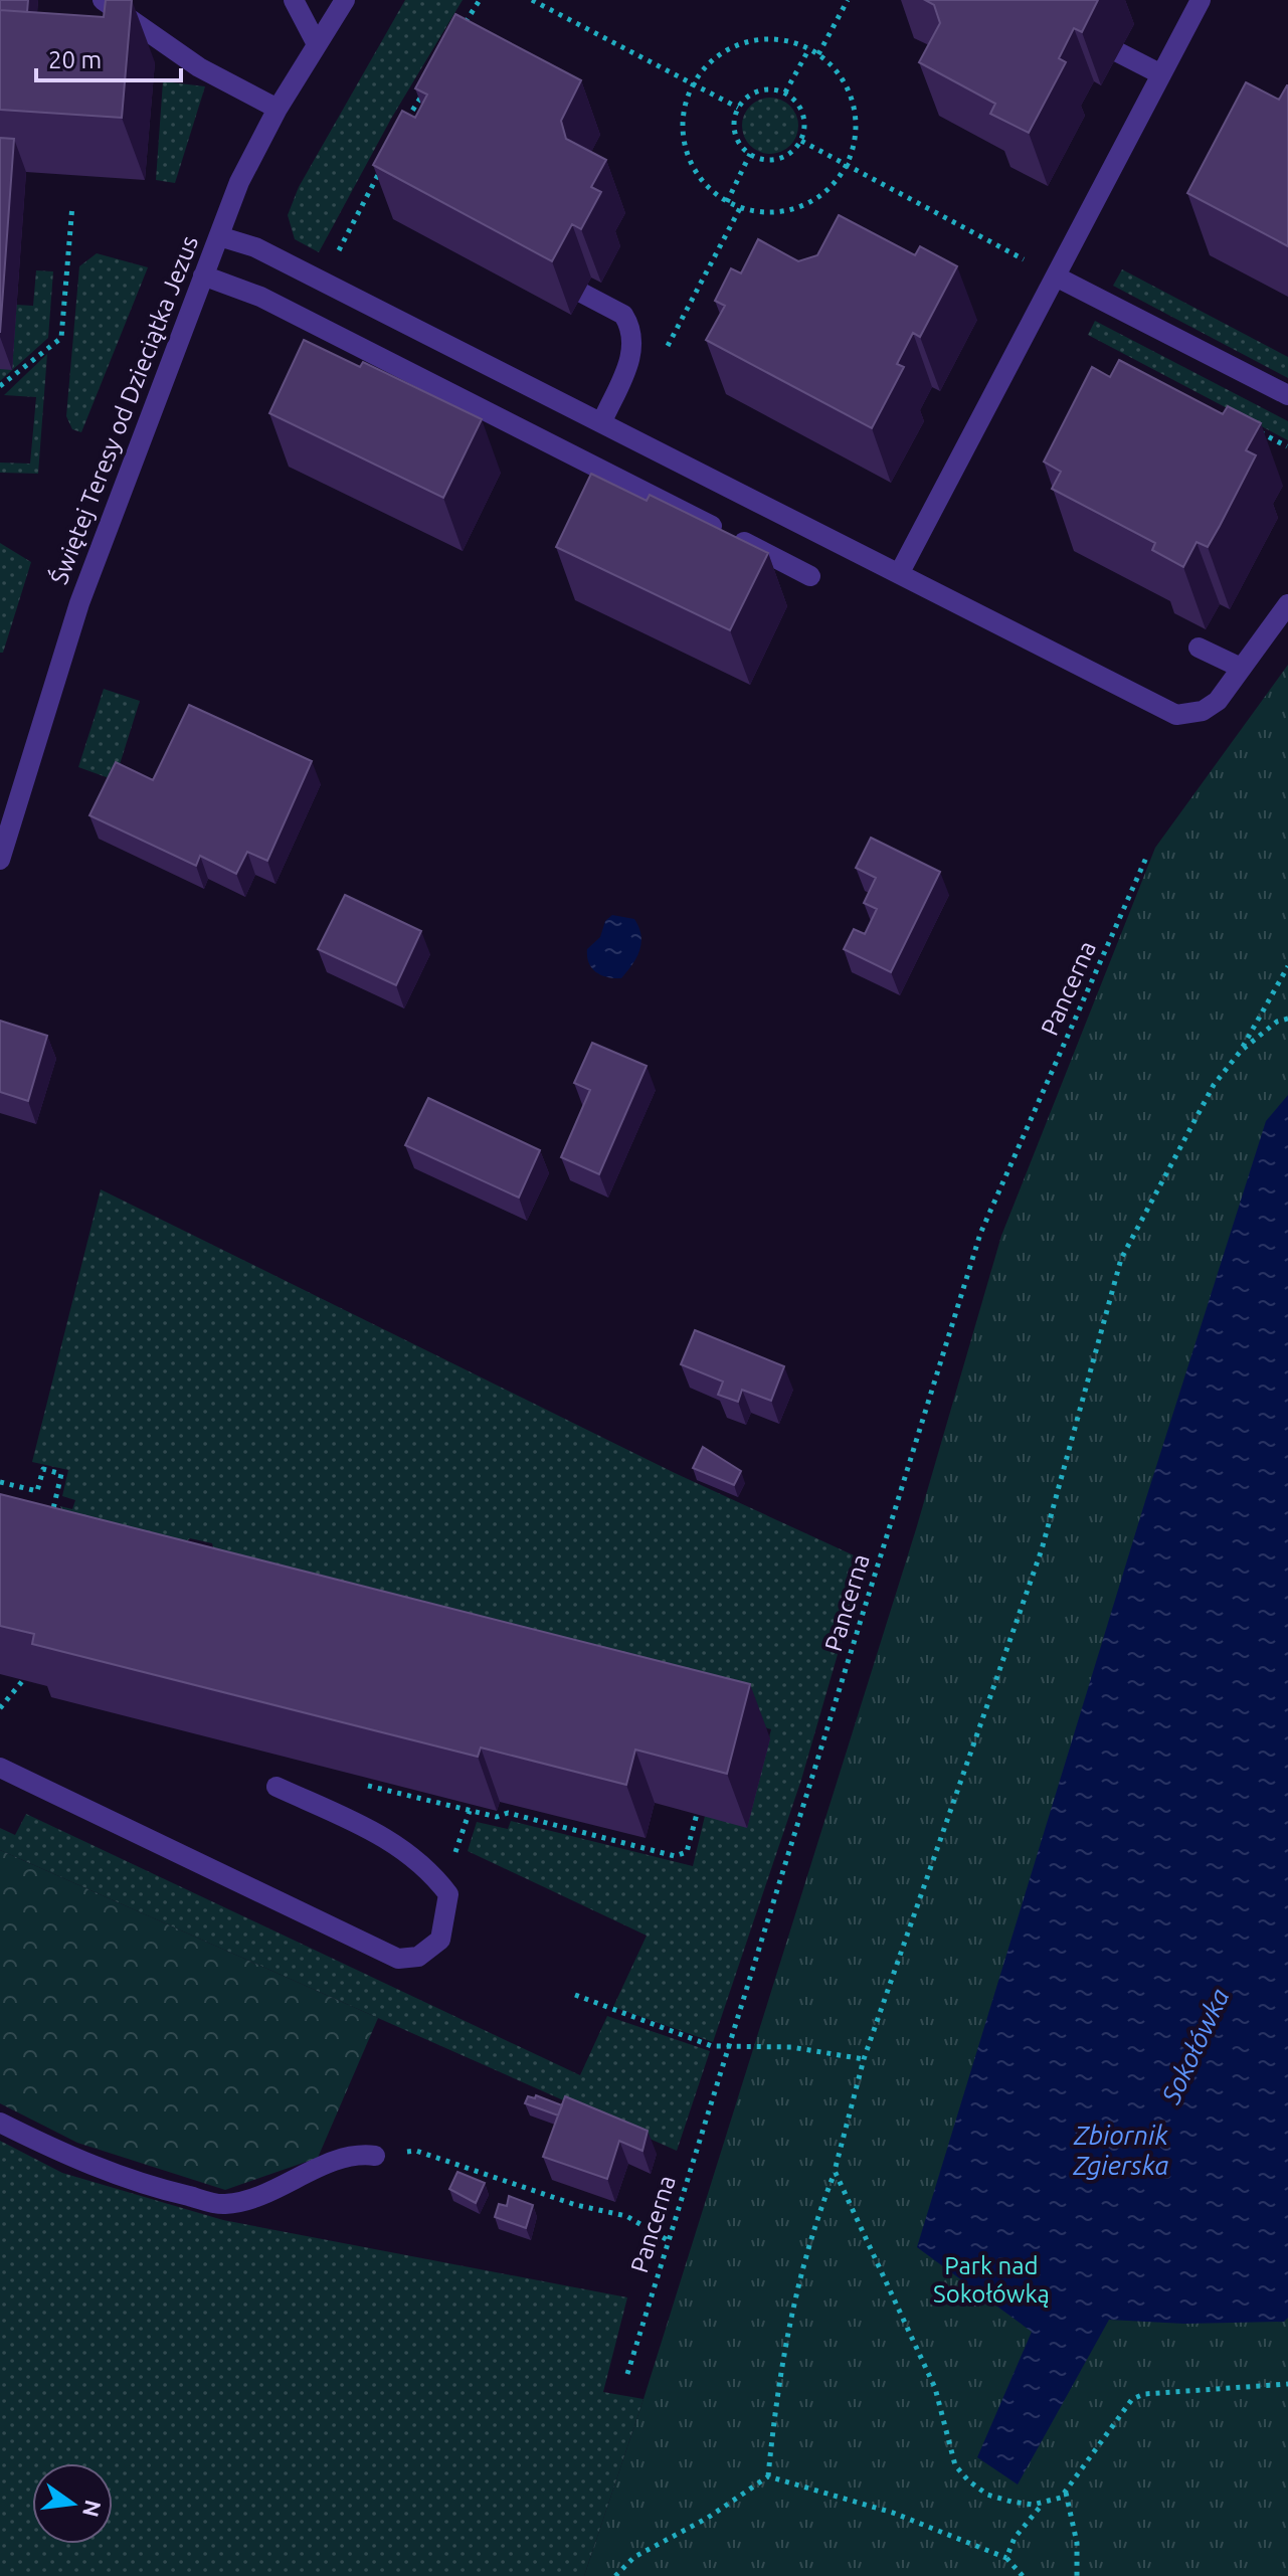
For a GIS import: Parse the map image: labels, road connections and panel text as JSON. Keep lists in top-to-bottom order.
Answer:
{
  "streets": {
    "street": ["Świętej Teresy od Dzieciątka Jezus"],
    "path": ["Pancerna"]
  },
  "water": ["Sokołówka", "Zbiornik Zgierska"],
  "parks": ["Park nad Sokołówką"],
  "scale_bar": "20 m",
  "north": "right"
}
